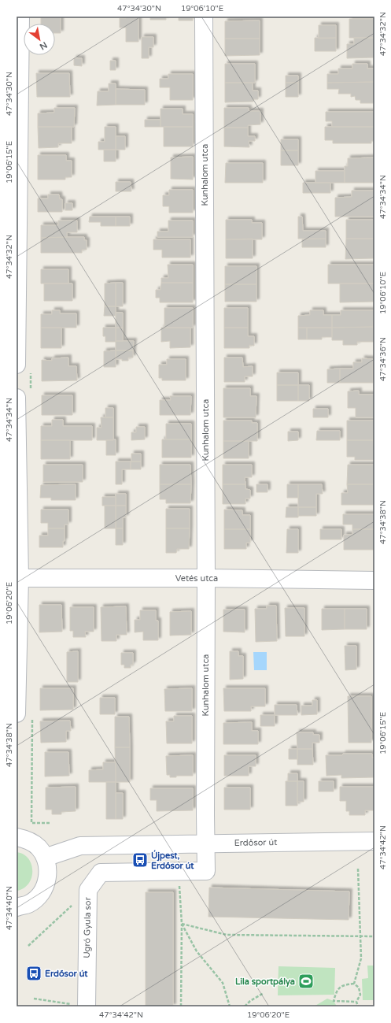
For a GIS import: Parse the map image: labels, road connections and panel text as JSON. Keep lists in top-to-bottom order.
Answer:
{
  "streets": {
    "street": [
      "Kunhalom utca",
      "Vetés utca",
      "Erdősor út",
      "Ugró Gyula sor"
    ]
  },
  "crossings": [
    ["Kunhalom utca", "Vetés utca"],
    ["Kunhalom utca", "Erdősor út"],
    ["Kunhalom utca", "Ugró Gyula sor"],
    ["Erdősor út", "Ugró Gyula sor"]
  ],
  "places": {
    "bus stop": ["Újpest, Erdősor út", "Erdősor út"],
    "sports": ["Lila sportpálya"]
  },
  "north": "bottom right",
  "coordinates": [
    "47°34'30\"N",
    "19°06'10\"E",
    "47°34'32\"N",
    "19°06'15\"E",
    "47°34'34\"N",
    "47°34'36\"N",
    "47°34'38\"N",
    "19°06'20\"E",
    "47°34'42\"N",
    "47°34'40\"N"
  ]
}
